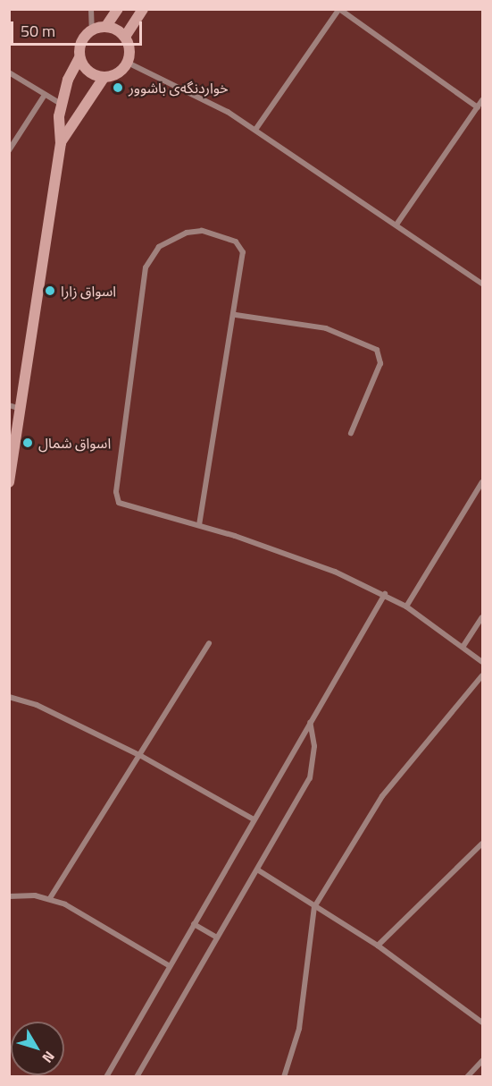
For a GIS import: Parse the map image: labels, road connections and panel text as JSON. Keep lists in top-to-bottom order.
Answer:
{
  "places": ["خواردنگەی باشوور", "اسواق زارا", "اسواق شمال"],
  "scale_bar": "50 m",
  "north": "bottom right"
}
